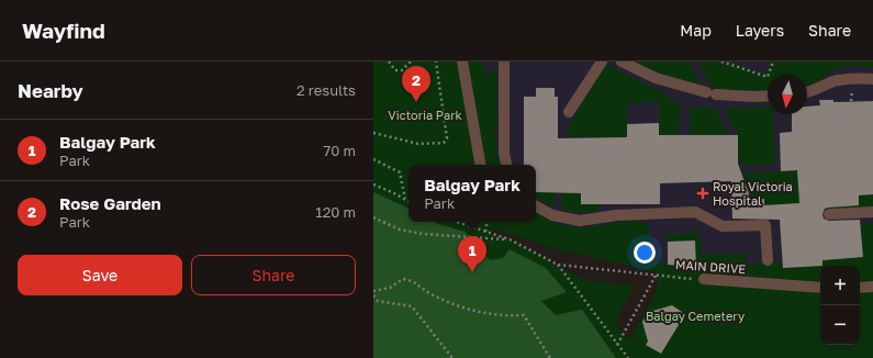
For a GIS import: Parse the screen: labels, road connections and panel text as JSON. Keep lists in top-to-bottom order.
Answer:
{
  "streets": {
    "street": ["MAIN DRIVE"]
  },
  "parks": ["Victoria Park", "Balgay Cemetery"],
  "places": {
    "health": ["Royal Victoria Hospital"]
  },
  "north": "bottom",
  "page": {
    "header": "Wayfind",
    "nav": ["Map", "Layers", "Share"],
    "heading": ["Nearby", "2 results"],
    "pins": ["2", "1"],
    "list": [
      {
        "mark": "1",
        "name": "Balgay Park",
        "note": "Park",
        "value": "70 m"
      },
      {
        "mark": "2",
        "name": "Rose Garden",
        "note": "Park",
        "value": "120 m"
      }
    ],
    "popup": ["Balgay Park", "Park"],
    "buttons": ["Save", "Share"],
    "map_buttons": ["+", "−"]
  }
}
